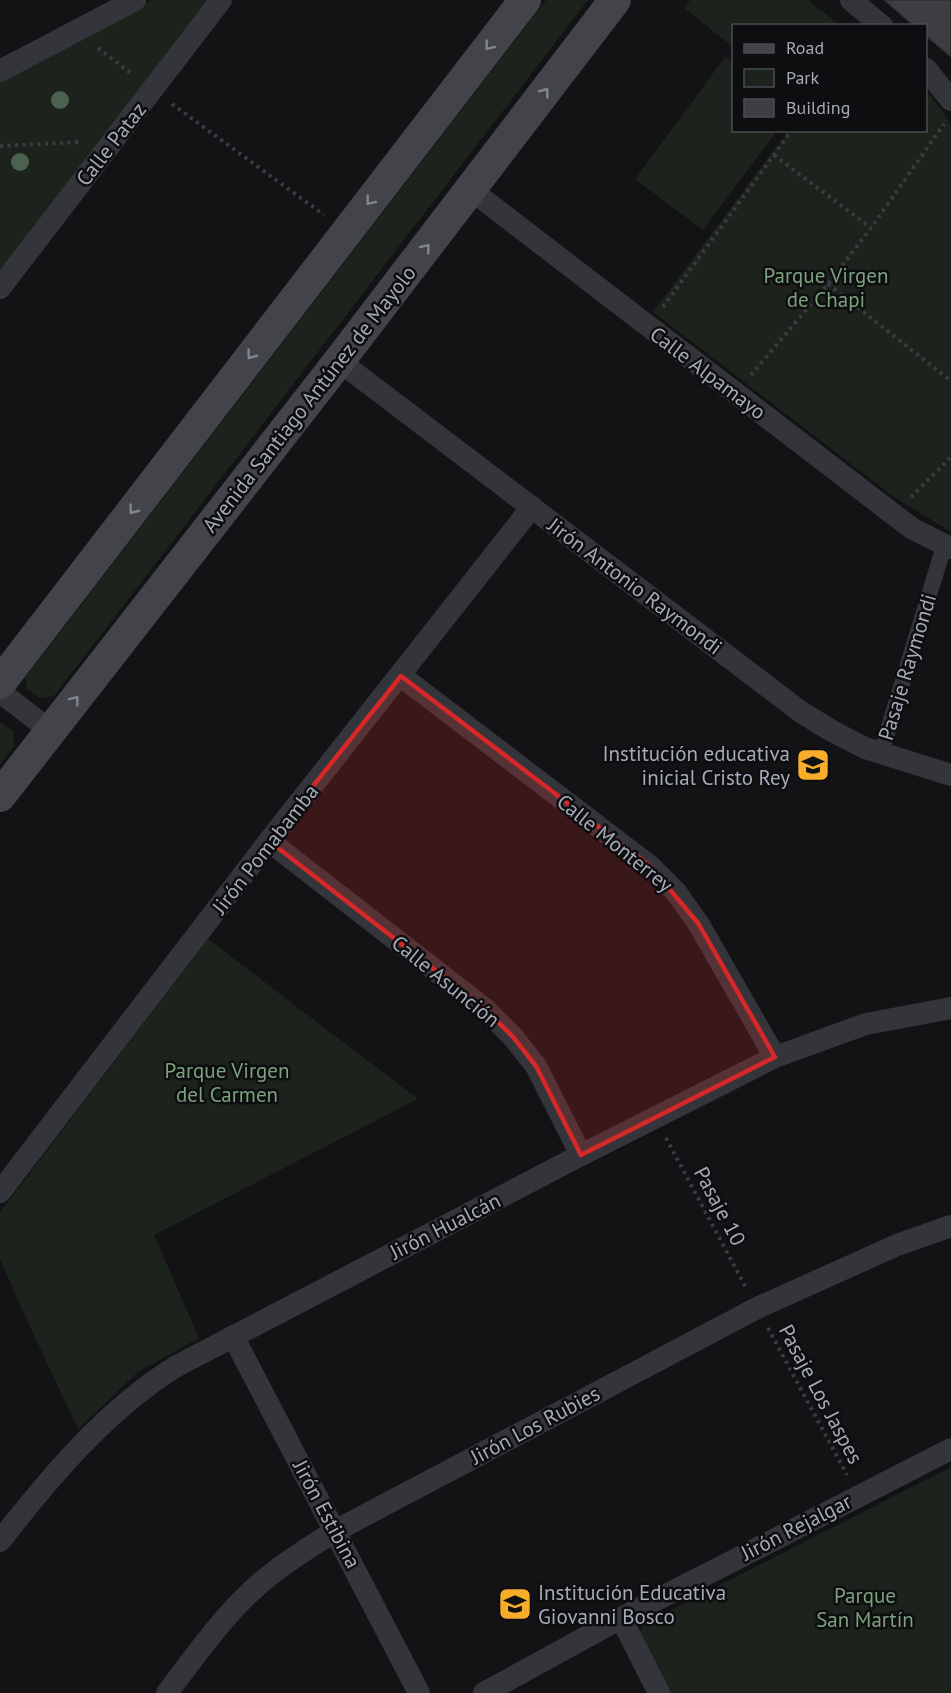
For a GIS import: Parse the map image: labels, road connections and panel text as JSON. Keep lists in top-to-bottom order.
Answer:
{
  "streets": {
    "main road": ["Avenida Santiago Antúnez de Mayolo"],
    "street": [
      "Calle Pataz",
      "Calle Alpamayo",
      "Jirón Antonio Raymondi",
      "Pasaje Raymondi",
      "Calle Monterrey",
      "Jirón Pomabamba",
      "Calle Asunción",
      "Jirón Hualcán",
      "Jirón Los Rubies",
      "Jirón Estibina",
      "Jirón Rejalgar"
    ],
    "path": ["Pasaje 10", "Pasaje Los Jaspes"]
  },
  "crossings": [
    ["Calle Alpamayo", "Avenida Santiago Antúnez de Mayolo"],
    ["Calle Alpamayo", "Pasaje Raymondi"],
    ["Avenida Santiago Antúnez de Mayolo", "Jirón Antonio Raymondi"],
    ["Jirón Antonio Raymondi", "Pasaje Raymondi"],
    ["Jirón Antonio Raymondi", "Jirón Pomabamba"],
    ["Calle Monterrey", "Jirón Pomabamba"],
    ["Calle Monterrey", "Jirón Hualcán"],
    ["Jirón Pomabamba", "Calle Asunción"],
    ["Calle Asunción", "Jirón Hualcán"],
    ["Pasaje 10", "Jirón Hualcán"],
    ["Pasaje 10", "Pasaje Los Jaspes"],
    ["Pasaje 10", "Jirón Los Rubies"],
    ["Jirón Hualcán", "Jirón Estibina"],
    ["Pasaje Los Jaspes", "Jirón Los Rubies"],
    ["Pasaje Los Jaspes", "Jirón Rejalgar"],
    ["Jirón Los Rubies", "Jirón Estibina"]
  ],
  "parks": ["Parque Virgen de Chapi", "Parque Virgen del Carmen", "Parque San Martín"],
  "places": {
    "school or university": ["Institución educativa inicial Cristo Rey", "Institución Educativa Giovanni Bosco"]
  },
  "legend": ["Road", "Park", "Building"]
}
